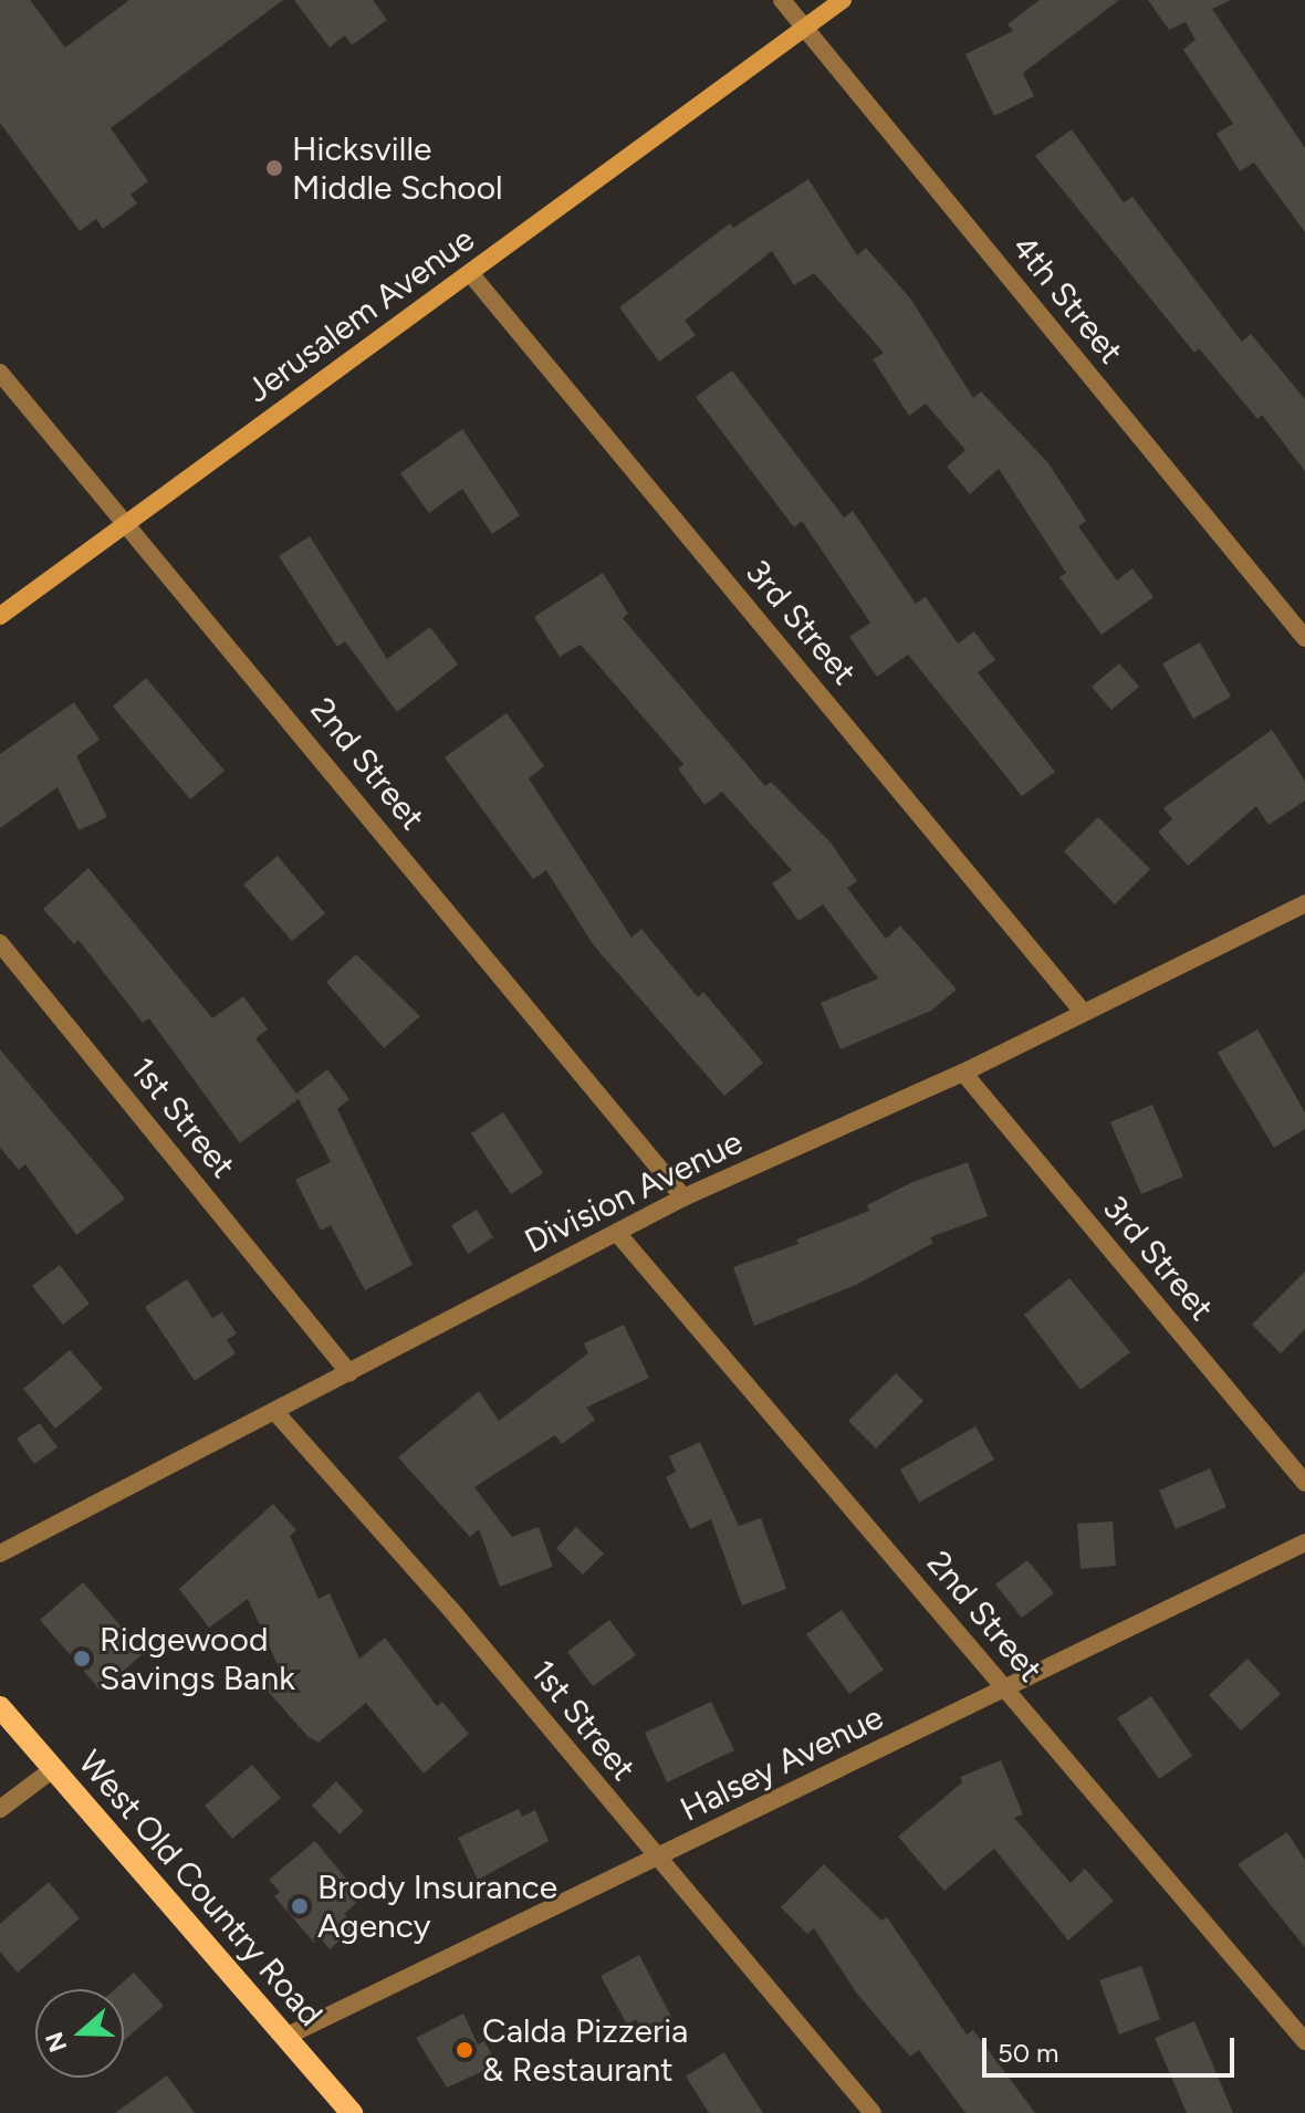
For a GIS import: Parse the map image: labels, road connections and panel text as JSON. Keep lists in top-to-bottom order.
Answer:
{
  "streets": {
    "main road": ["Jerusalem Avenue", "West Old Country Road"],
    "street": [
      "4th Street",
      "3rd Street",
      "2nd Street",
      "1st Street",
      "Division Avenue",
      "Halsey Avenue"
    ]
  },
  "crossings": [
    ["4th Street", "Jerusalem Avenue"],
    ["Jerusalem Avenue", "3rd Street"],
    ["Jerusalem Avenue", "2nd Street"],
    ["3rd Street", "Division Avenue"],
    ["2nd Street", "Division Avenue"],
    ["2nd Street", "Halsey Avenue"],
    ["1st Street", "Division Avenue"],
    ["1st Street", "Halsey Avenue"],
    ["Halsey Avenue", "West Old Country Road"]
  ],
  "places": [
    "Hicksville Middle School",
    "Ridgewood Savings Bank",
    "Brody Insurance Agency",
    "Calda Pizzeria & Restaurant"
  ],
  "scale_bar": "50 m",
  "north": "left"
}
